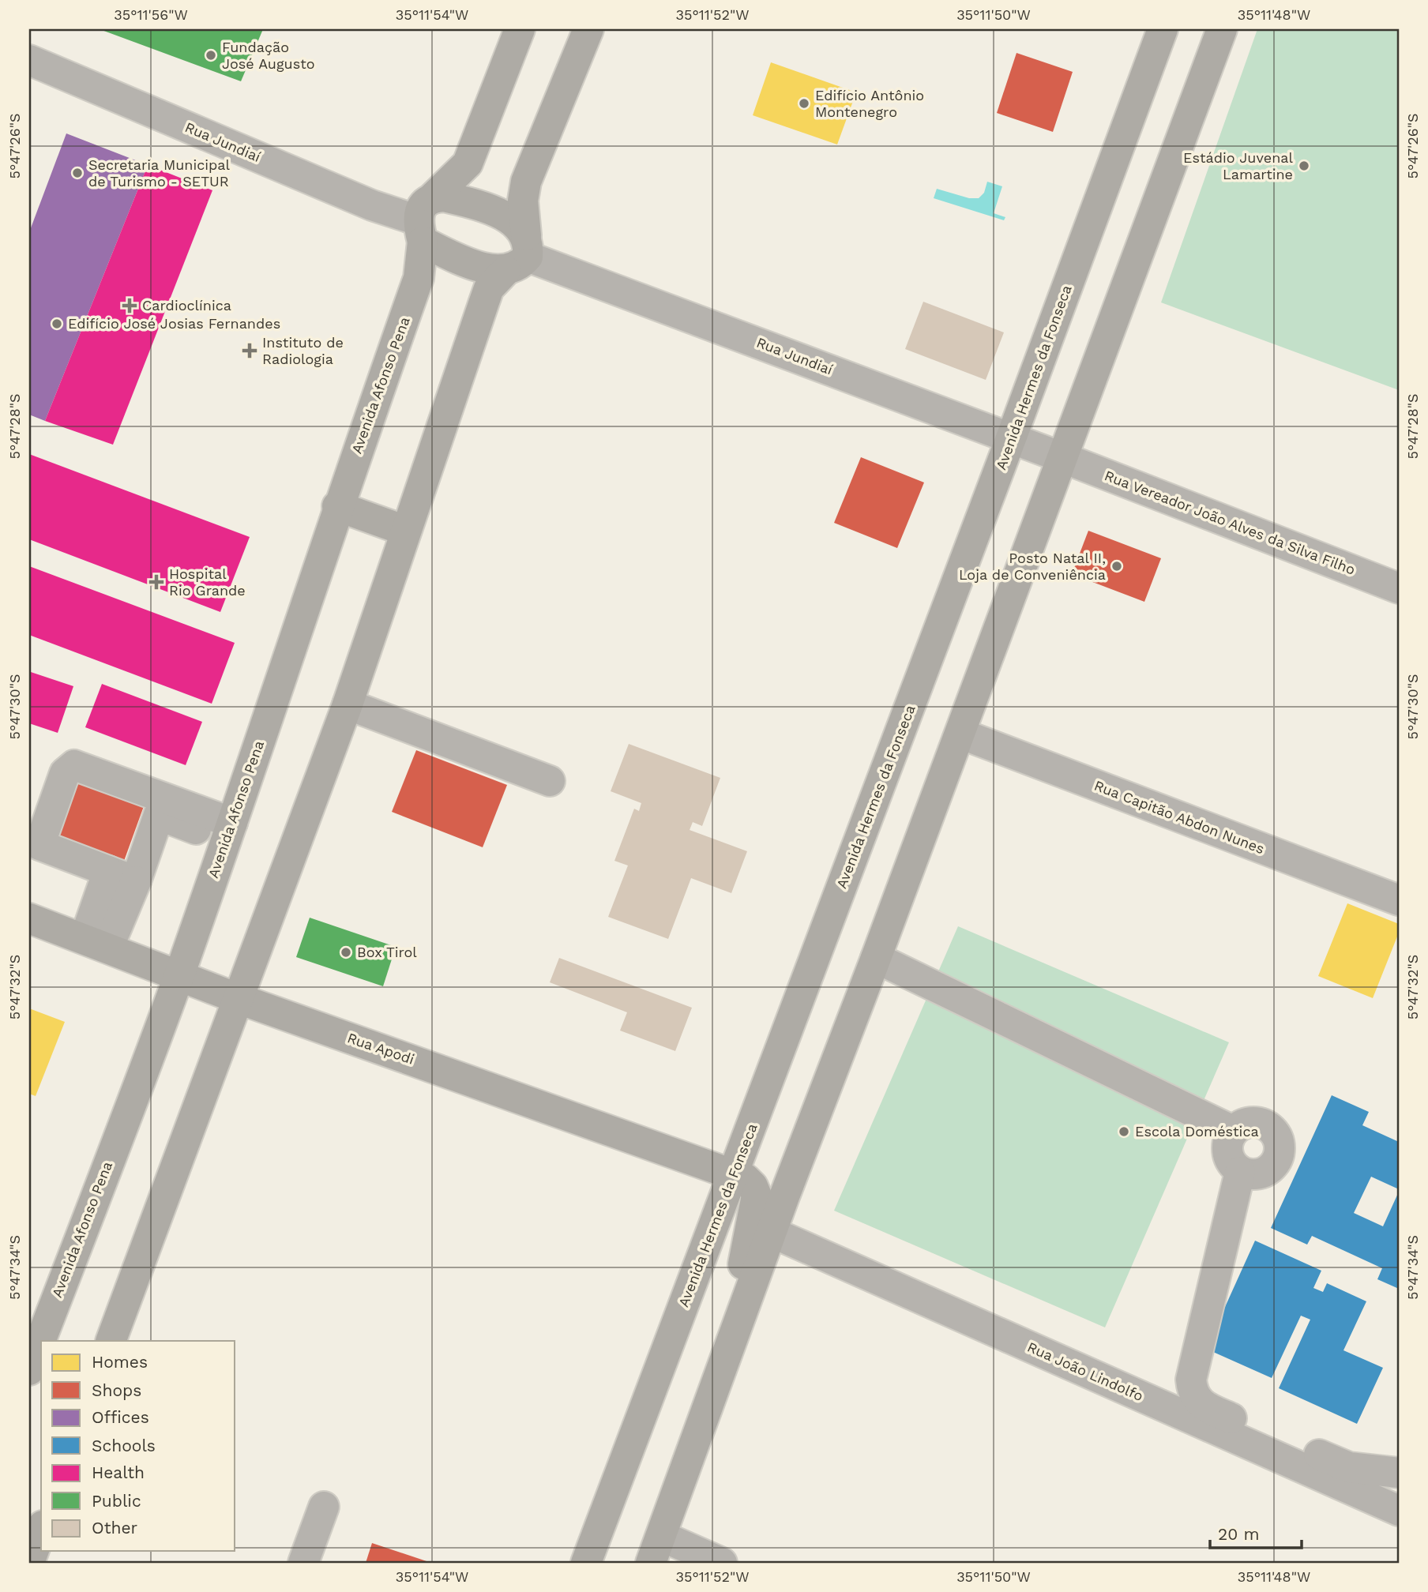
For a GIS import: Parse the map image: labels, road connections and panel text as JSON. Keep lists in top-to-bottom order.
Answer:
{
  "streets": {
    "main road": ["Avenida Hermes da Fonseca", "Avenida Afonso Pena", "Rua Apodi"],
    "street": [
      "Rua Jundiaí",
      "Rua Vereador João Alves da Silva Filho",
      "Rua Capitão Abdon Nunes",
      "Rua João Lindolfo"
    ]
  },
  "crossings": [
    ["Rua Jundiaí", "Avenida Hermes da Fonseca"],
    ["Rua Jundiaí", "Avenida Afonso Pena"],
    ["Rua Jundiaí", "Rua Vereador João Alves da Silva Filho"],
    ["Avenida Hermes da Fonseca", "Rua Apodi"],
    ["Avenida Afonso Pena", "Rua Apodi"]
  ],
  "places": {
    "other": [
      "Fundação José Augusto",
      "Edifício Antônio Montenegro",
      "Estádio Juvenal Lamartine",
      "Secretaria Municipal de Turismo - SETUR",
      "Edifício José Josias Fernandes",
      "Posto Natal II, Loja de Conveniência",
      "Box Tirol",
      "Escola Doméstica"
    ],
    "health": ["Cardioclínica", "Instituto de Radiologia", "Hospital Rio Grande"]
  },
  "legend": [
    "Homes",
    "Shops",
    "Offices",
    "Schools",
    "Health",
    "Public",
    "Other"
  ],
  "scale_bar": "20 m",
  "coordinates": [
    "35°11'56\"W",
    "35°11'54\"W",
    "35°11'52\"W",
    "35°11'50\"W",
    "35°11'48\"W",
    "5°47'26\"S",
    "5°47'28\"S",
    "5°47'30\"S",
    "5°47'32\"S",
    "5°47'34\"S"
  ]
}
